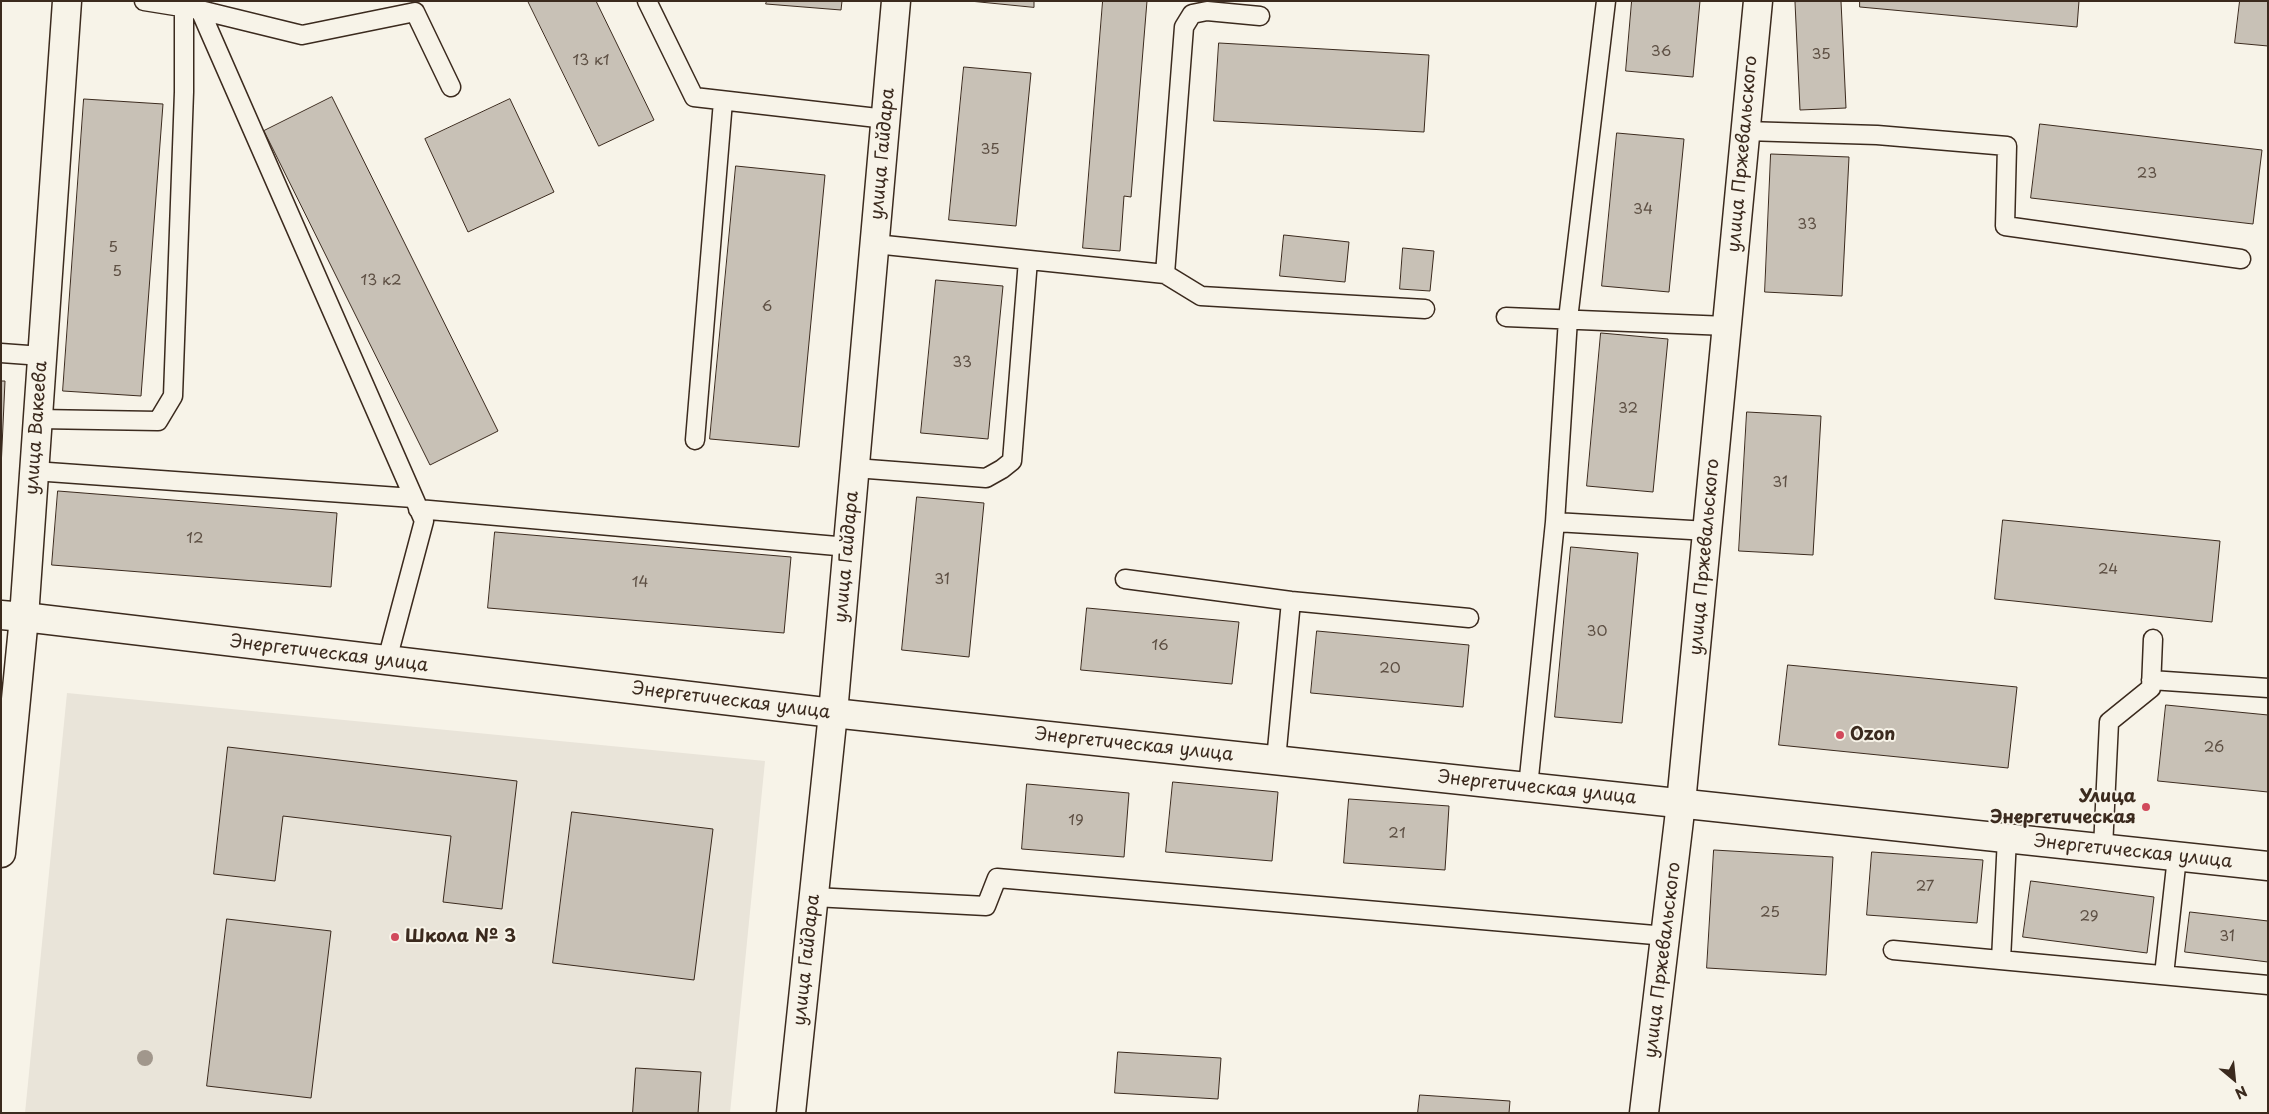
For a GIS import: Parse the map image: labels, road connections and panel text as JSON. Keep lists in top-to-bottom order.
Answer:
{
  "streets": {
    "street": [
      "улица Гайдара",
      "улица Пржевальского",
      "улица Вакеева",
      "Энергетическая улица"
    ]
  },
  "crossings": [
    ["улица Гайдара", "Энергетическая улица"],
    ["улица Пржевальского", "Энергетическая улица"],
    ["улица Вакеева", "Энергетическая улица"]
  ],
  "places": ["Ozon", "Улица Энергетическая", "Школа № 3"],
  "house_numbers": [
    "36",
    "35",
    "13 к1",
    "35",
    "23",
    "34",
    "33",
    "5",
    "5",
    "13 к2",
    "6",
    "33",
    "32",
    "31",
    "12",
    "24",
    "31",
    "14",
    "30",
    "16",
    "20",
    "26",
    "19",
    "21",
    "27",
    "25",
    "29",
    "31"
  ],
  "north": "bottom right"
}
